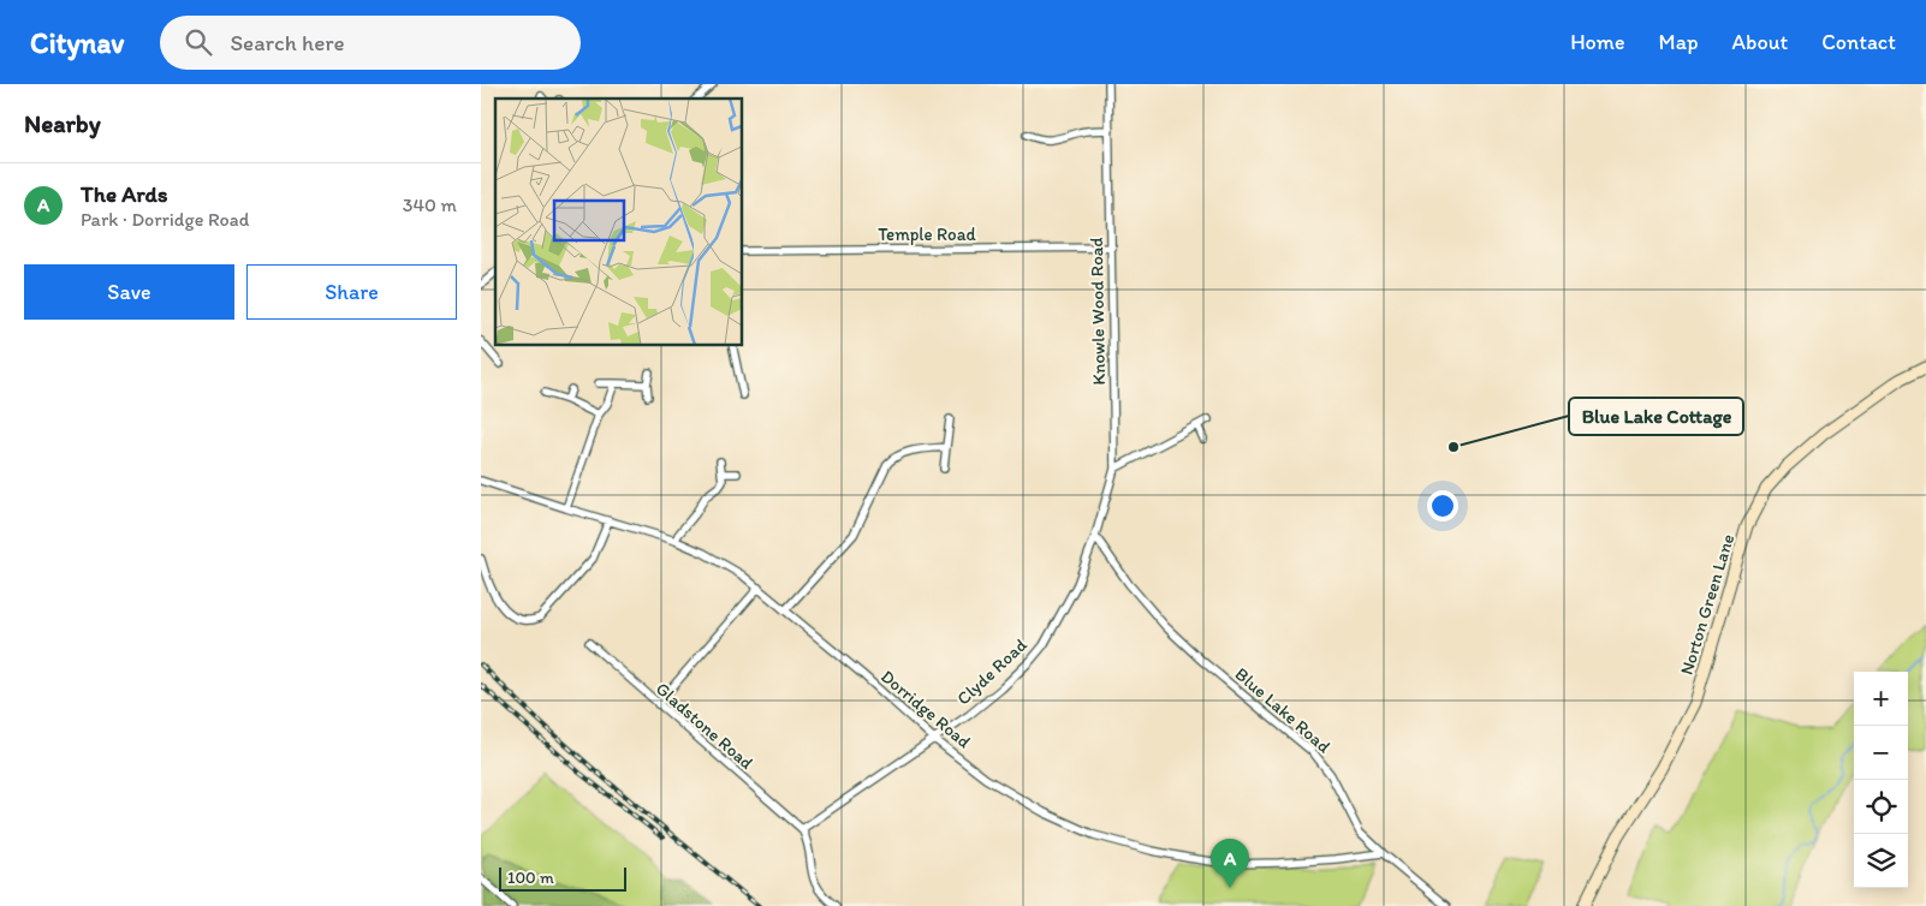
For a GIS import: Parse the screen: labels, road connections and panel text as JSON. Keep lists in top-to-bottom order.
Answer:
{
  "streets": {
    "street": [
      "Temple Road",
      "Knowle Wood Road",
      "Norton Green Lane",
      "Clyde Road",
      "Dorridge Road",
      "Blue Lake Road",
      "Gladstone Road"
    ]
  },
  "crossings": [
    ["Temple Road", "Knowle Wood Road"],
    ["Knowle Wood Road", "Clyde Road"],
    ["Knowle Wood Road", "Blue Lake Road"],
    ["Clyde Road", "Dorridge Road"],
    ["Clyde Road", "Blue Lake Road"],
    ["Clyde Road", "Gladstone Road"],
    ["Dorridge Road", "Blue Lake Road"]
  ],
  "places": ["Blue Lake Cottage"],
  "scale_bar": "100 m",
  "page": {
    "header": "Citynav",
    "search": "Search here",
    "nav": [
      "Home",
      "Map",
      "About",
      "Contact"
    ],
    "heading": "Nearby",
    "list": [
      {
        "mark": "A",
        "name": "The Ards",
        "note": "Park · Dorridge Road",
        "value": "340 m"
      }
    ],
    "buttons": ["Save", "Share"],
    "map_buttons": ["+", "−"],
    "pins": "A",
    "scale": "100 m"
  }
}
